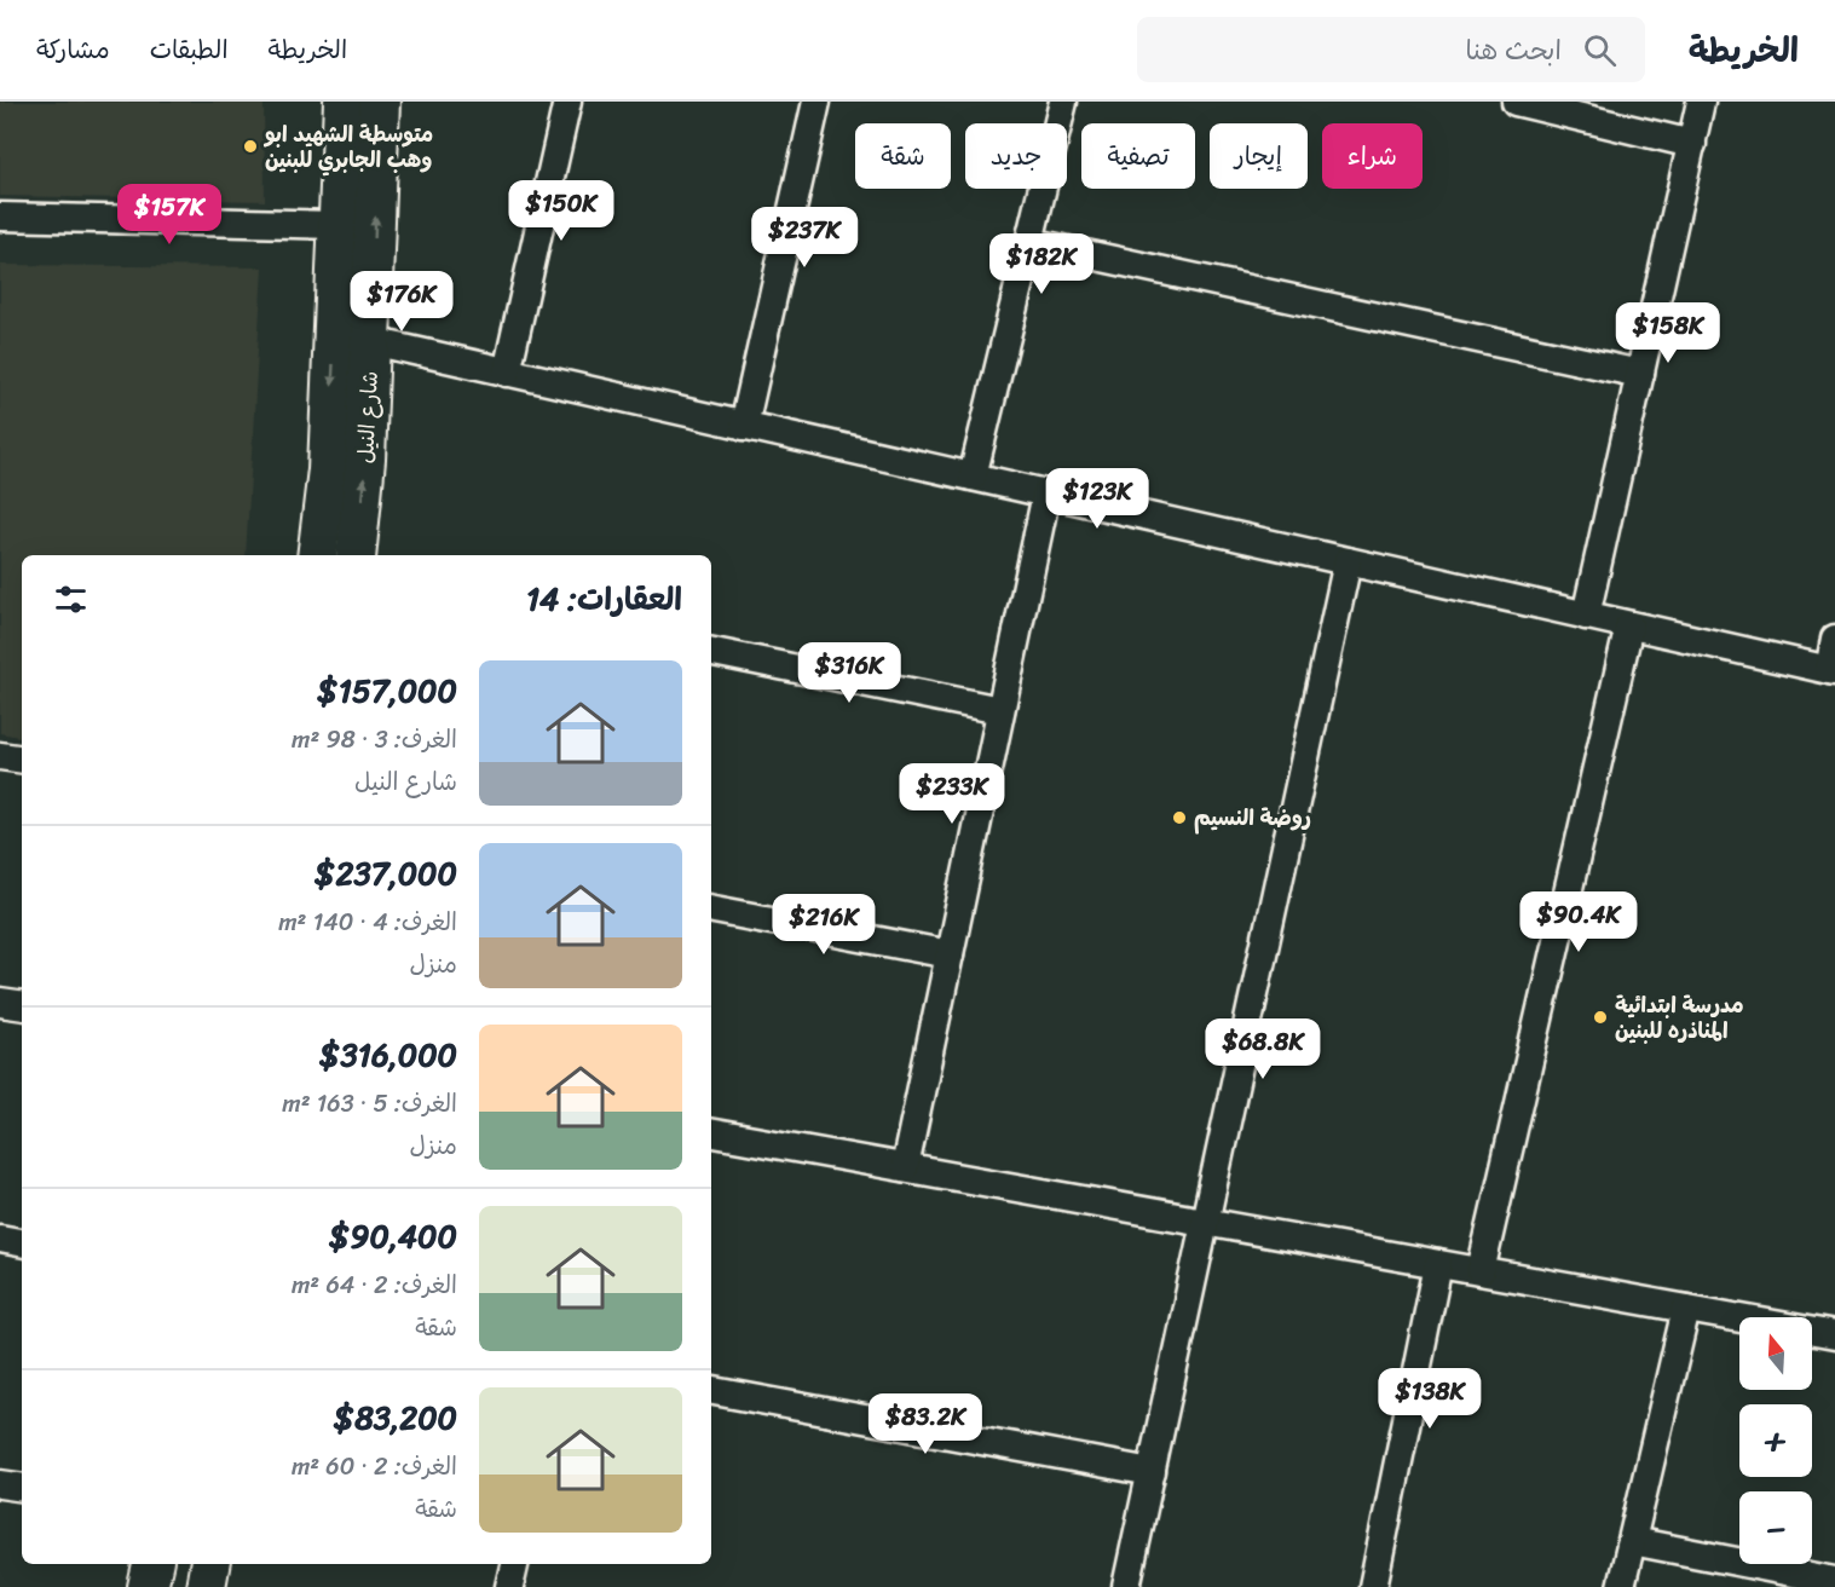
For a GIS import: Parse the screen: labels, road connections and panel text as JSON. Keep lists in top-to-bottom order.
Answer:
{
  "streets": {
    "main road": ["شارع النيل"]
  },
  "places": ["متوسطة الشهيد ابو وهب الجابري للبنين", "روضة النسيم", "مدرسة ابتدائية المناذره للبنين"],
  "north": "top",
  "page": {
    "header": "الخريطة",
    "search": "ابحث هنا",
    "nav": ["الخريطة", "الطبقات", "مشاركة"],
    "chip": [
      "شراء",
      "إيجار",
      "تصفية",
      "جديد",
      "شقة"
    ],
    "price": [
      "$150K",
      "$157K",
      "$237K",
      "$182K",
      "$176K",
      "$158K",
      "$123K",
      "$316K",
      "$233K",
      "$90.4K",
      "$216K",
      "$68.8K",
      "$138K",
      "$83.2K"
    ],
    "heading": "العقارات: 14",
    "list": [
      {
        "name": "$157,000",
        "note": "الغرف: 3 · 98 m² · شارع النيل"
      },
      {
        "name": "$237,000",
        "note": "الغرف: 4 · 140 m² · منزل"
      },
      {
        "name": "$316,000",
        "note": "الغرف: 5 · 163 m² · منزل"
      },
      {
        "name": "$90,400",
        "note": "الغرف: 2 · 64 m² · شقة"
      },
      {
        "name": "$83,200",
        "note": "الغرف: 2 · 60 m² · شقة"
      }
    ],
    "map_buttons": ["+", "−"]
  }
}
